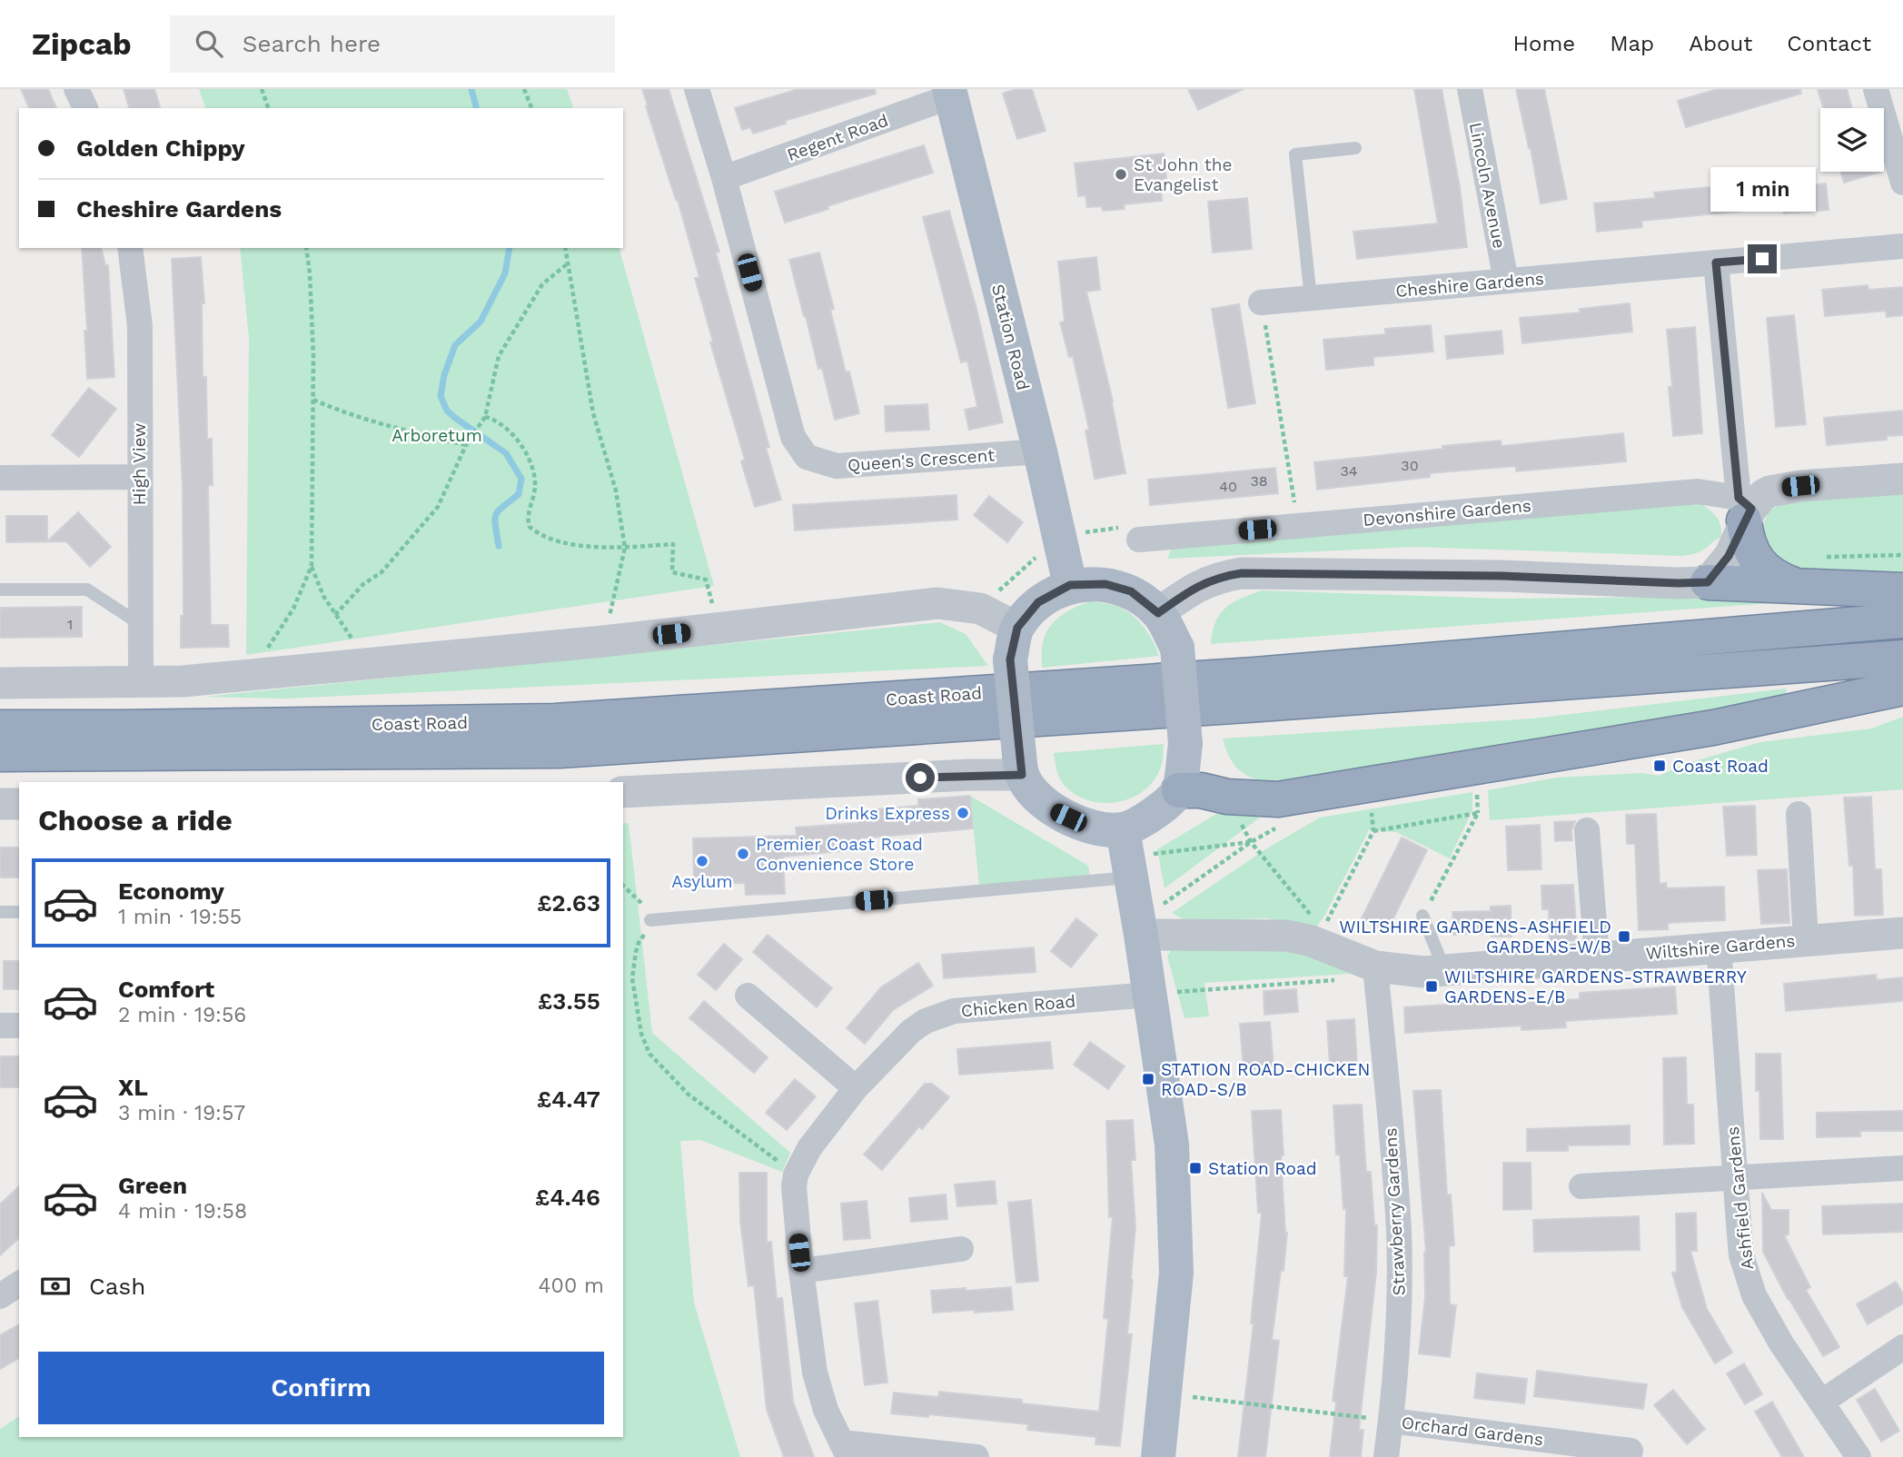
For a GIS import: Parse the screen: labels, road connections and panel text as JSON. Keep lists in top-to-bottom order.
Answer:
{
  "streets": {
    "highway": ["Coast Road"],
    "main road": ["Station Road"],
    "street": [
      "Regent Road",
      "Lincoln Avenue",
      "Cheshire Gardens",
      "Queen's Crescent",
      "High View",
      "Devonshire Gardens",
      "Wiltshire Gardens",
      "Chicken Road",
      "Ashfield Gardens",
      "Strawberry Gardens",
      "Orchard Gardens"
    ]
  },
  "crossings": [
    ["Regent Road", "Station Road"],
    ["Regent Road", "Queen's Crescent"],
    ["Lincoln Avenue", "Cheshire Gardens"],
    ["Station Road", "Queen's Crescent"],
    ["Wiltshire Gardens", "Ashfield Gardens"],
    ["Wiltshire Gardens", "Strawberry Gardens"],
    ["Strawberry Gardens", "Orchard Gardens"]
  ],
  "parks": ["Arboretum"],
  "places": {
    "other": [
      "St John the Evangelist",
      "Drinks Express",
      "Premier Coast Road Convenience Store",
      "Asylum"
    ],
    "transit": [
      "Coast Road",
      "WILTSHIRE GARDENS-ASHFIELD GARDENS-W/B",
      "WILTSHIRE GARDENS-STRAWBERRY GARDENS-E/B",
      "STATION ROAD-CHICKEN ROAD-S/B",
      "Station Road"
    ]
  },
  "house_numbers": [
    "30",
    "34",
    "38",
    "40",
    "1"
  ],
  "page": {
    "header": "Zipcab",
    "search": "Search here",
    "nav": [
      "Home",
      "Map",
      "About",
      "Contact"
    ],
    "banner": ["Golden Chippy", "Cheshire Gardens"],
    "bubble": "1 min",
    "heading": "Choose a ride",
    "list": [
      {
        "name": "Economy",
        "note": "1 min · 19:55",
        "value": "£2.63"
      },
      {
        "name": "Comfort",
        "note": "2 min · 19:56",
        "value": "£3.55"
      },
      {
        "name": "XL",
        "note": "3 min · 19:57",
        "value": "£4.47"
      },
      {
        "name": "Green",
        "note": "4 min · 19:58",
        "value": "£4.46"
      }
    ],
    "pay": ["Cash", "400 m"],
    "buttons": "Confirm"
  }
}
